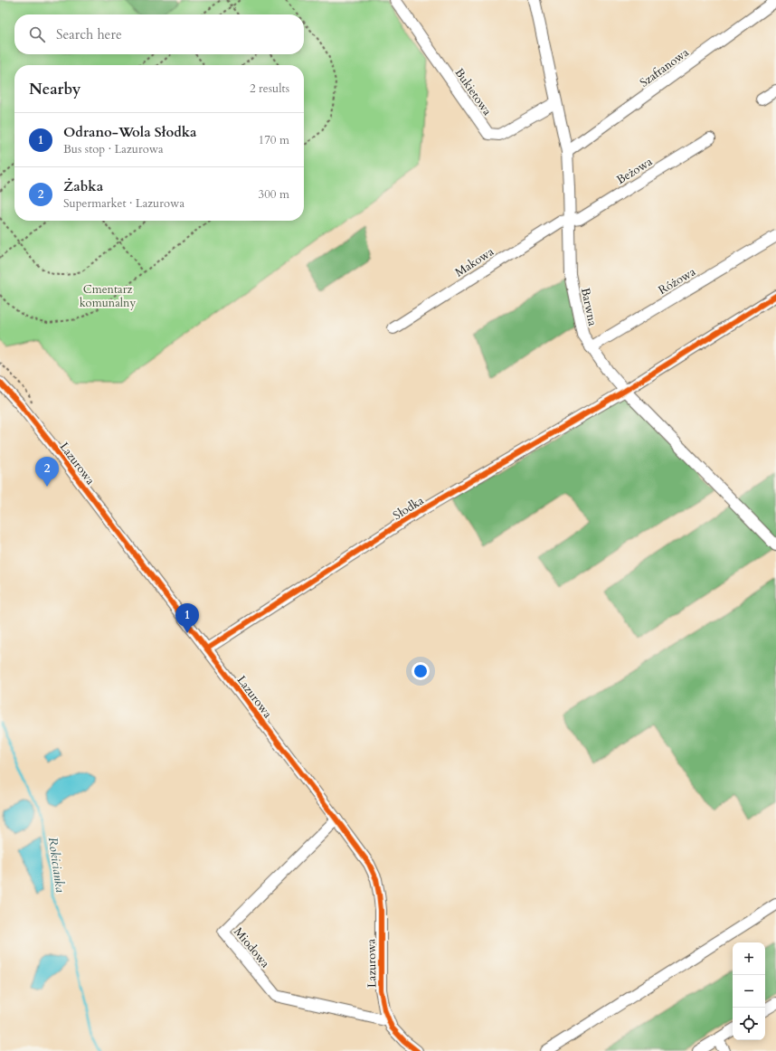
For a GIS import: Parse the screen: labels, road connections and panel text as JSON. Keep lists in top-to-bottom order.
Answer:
{
  "streets": {
    "street": [
      "Szafranowa",
      "Bukietowa",
      "Beżowa",
      "Makowa",
      "Różowa",
      "Barwna",
      "Lazurowa",
      "Słodka",
      "Miodowa"
    ]
  },
  "crossings": [
    ["Szafranowa", "Barwna"],
    ["Bukietowa", "Barwna"],
    ["Beżowa", "Makowa"],
    ["Beżowa", "Barwna"],
    ["Makowa", "Barwna"],
    ["Różowa", "Barwna"],
    ["Barwna", "Słodka"],
    ["Lazurowa", "Słodka"],
    ["Lazurowa", "Miodowa"]
  ],
  "water": ["Rokicianka"],
  "parks": ["Cmentarz komunalny"],
  "page": {
    "search": "Search here",
    "heading": ["Nearby", "2 results"],
    "list": [
      {
        "mark": "1",
        "name": "Odrano-Wola Słodka",
        "note": "Bus stop · Lazurowa",
        "value": "170 m"
      },
      {
        "mark": "2",
        "name": "Żabka",
        "note": "Supermarket · Lazurowa",
        "value": "300 m"
      }
    ],
    "pins": ["2", "1"],
    "map_buttons": ["+", "−"]
  }
}
